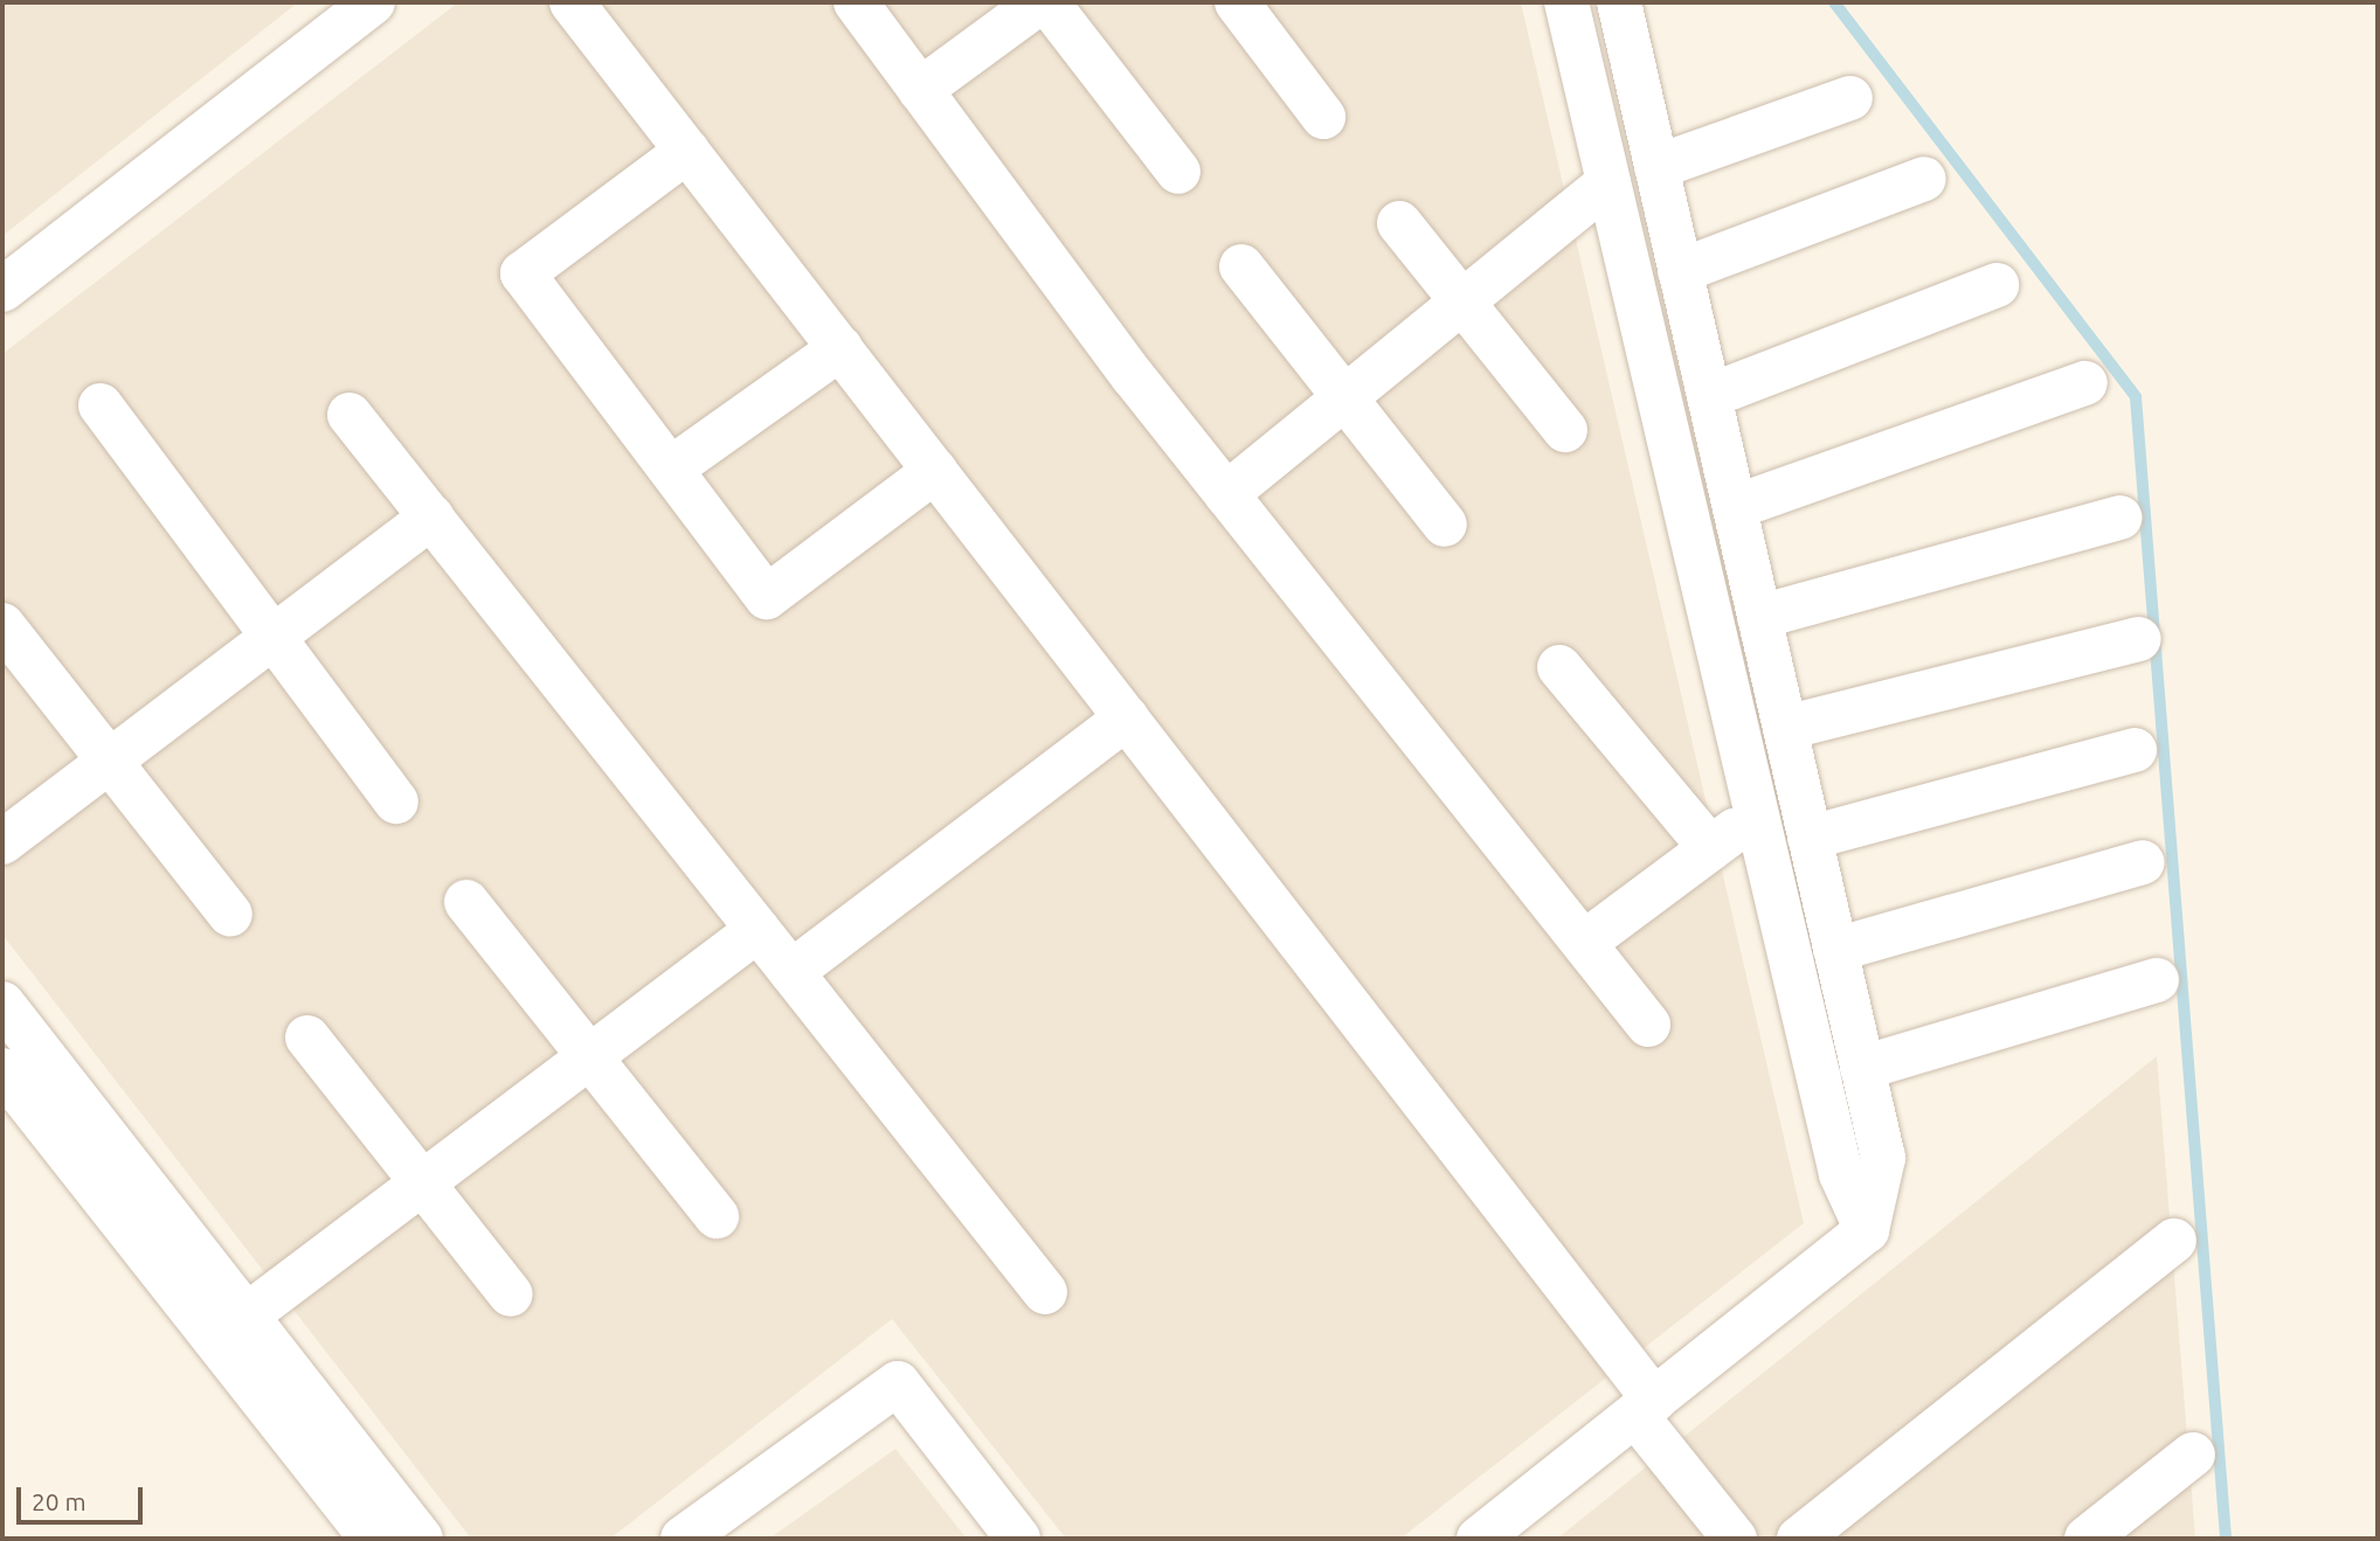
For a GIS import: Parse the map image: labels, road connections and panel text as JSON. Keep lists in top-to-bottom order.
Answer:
{
  "scale_bar": "20 m"
}
